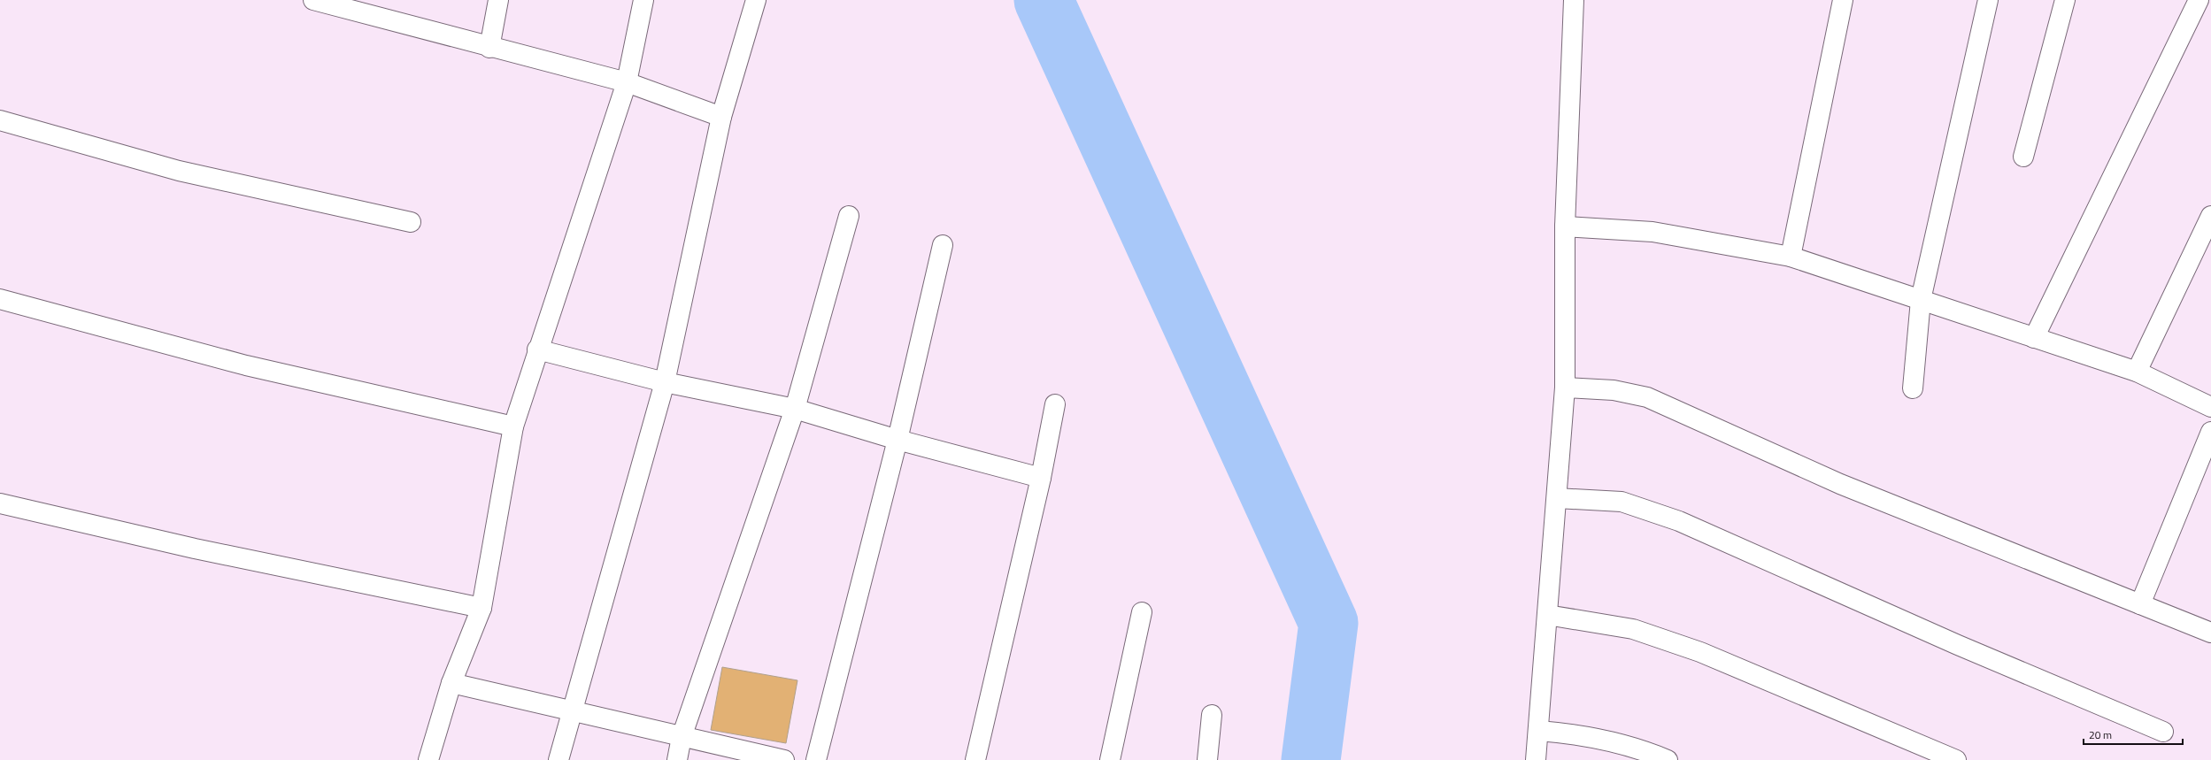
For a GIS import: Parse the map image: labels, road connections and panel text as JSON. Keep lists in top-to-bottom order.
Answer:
{
  "scale_bar": "20 m"
}
